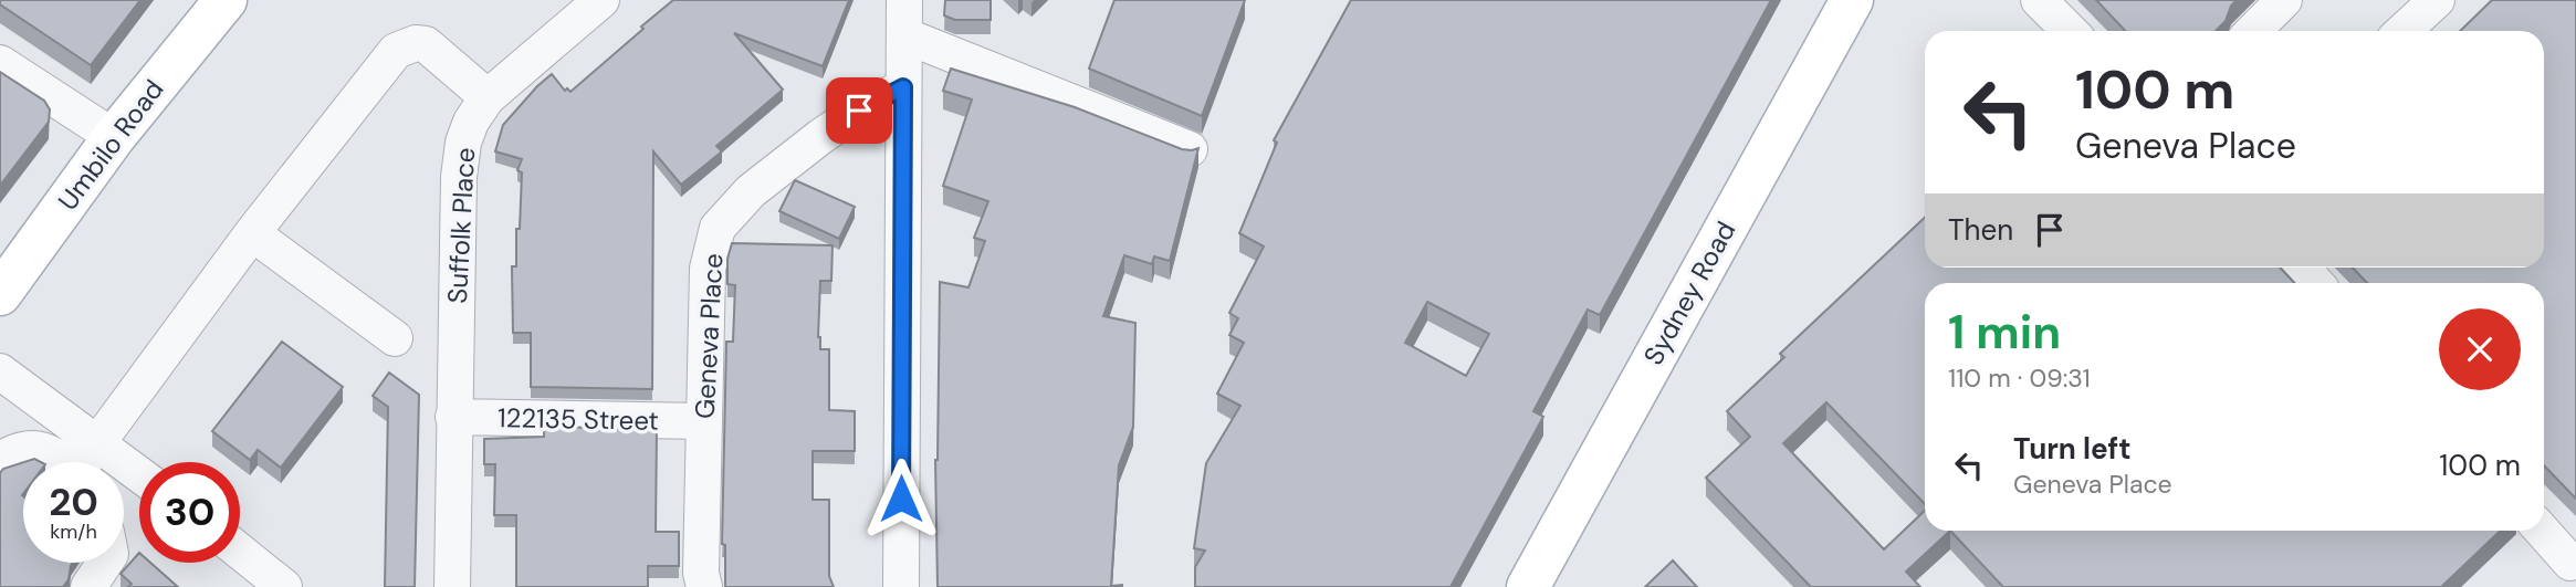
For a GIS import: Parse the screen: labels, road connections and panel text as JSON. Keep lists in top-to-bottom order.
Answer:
{
  "streets": {
    "main road": ["Umbilo Road", "Sydney Road"],
    "street": ["Suffolk Place", "Geneva Place", "122135 Street"]
  },
  "crossings": [
    ["Suffolk Place", "122135 Street"],
    ["Geneva Place", "122135 Street"]
  ],
  "page": {
    "turn": ["100 m", "Geneva Place"],
    "then": "Then",
    "heading": ["1 min", "110 m · 09:31"],
    "list": [
      {
        "name": "Turn left",
        "note": "Geneva Place",
        "value": "100 m"
      }
    ],
    "speed": "20 km/h",
    "limit": "30"
  }
}
